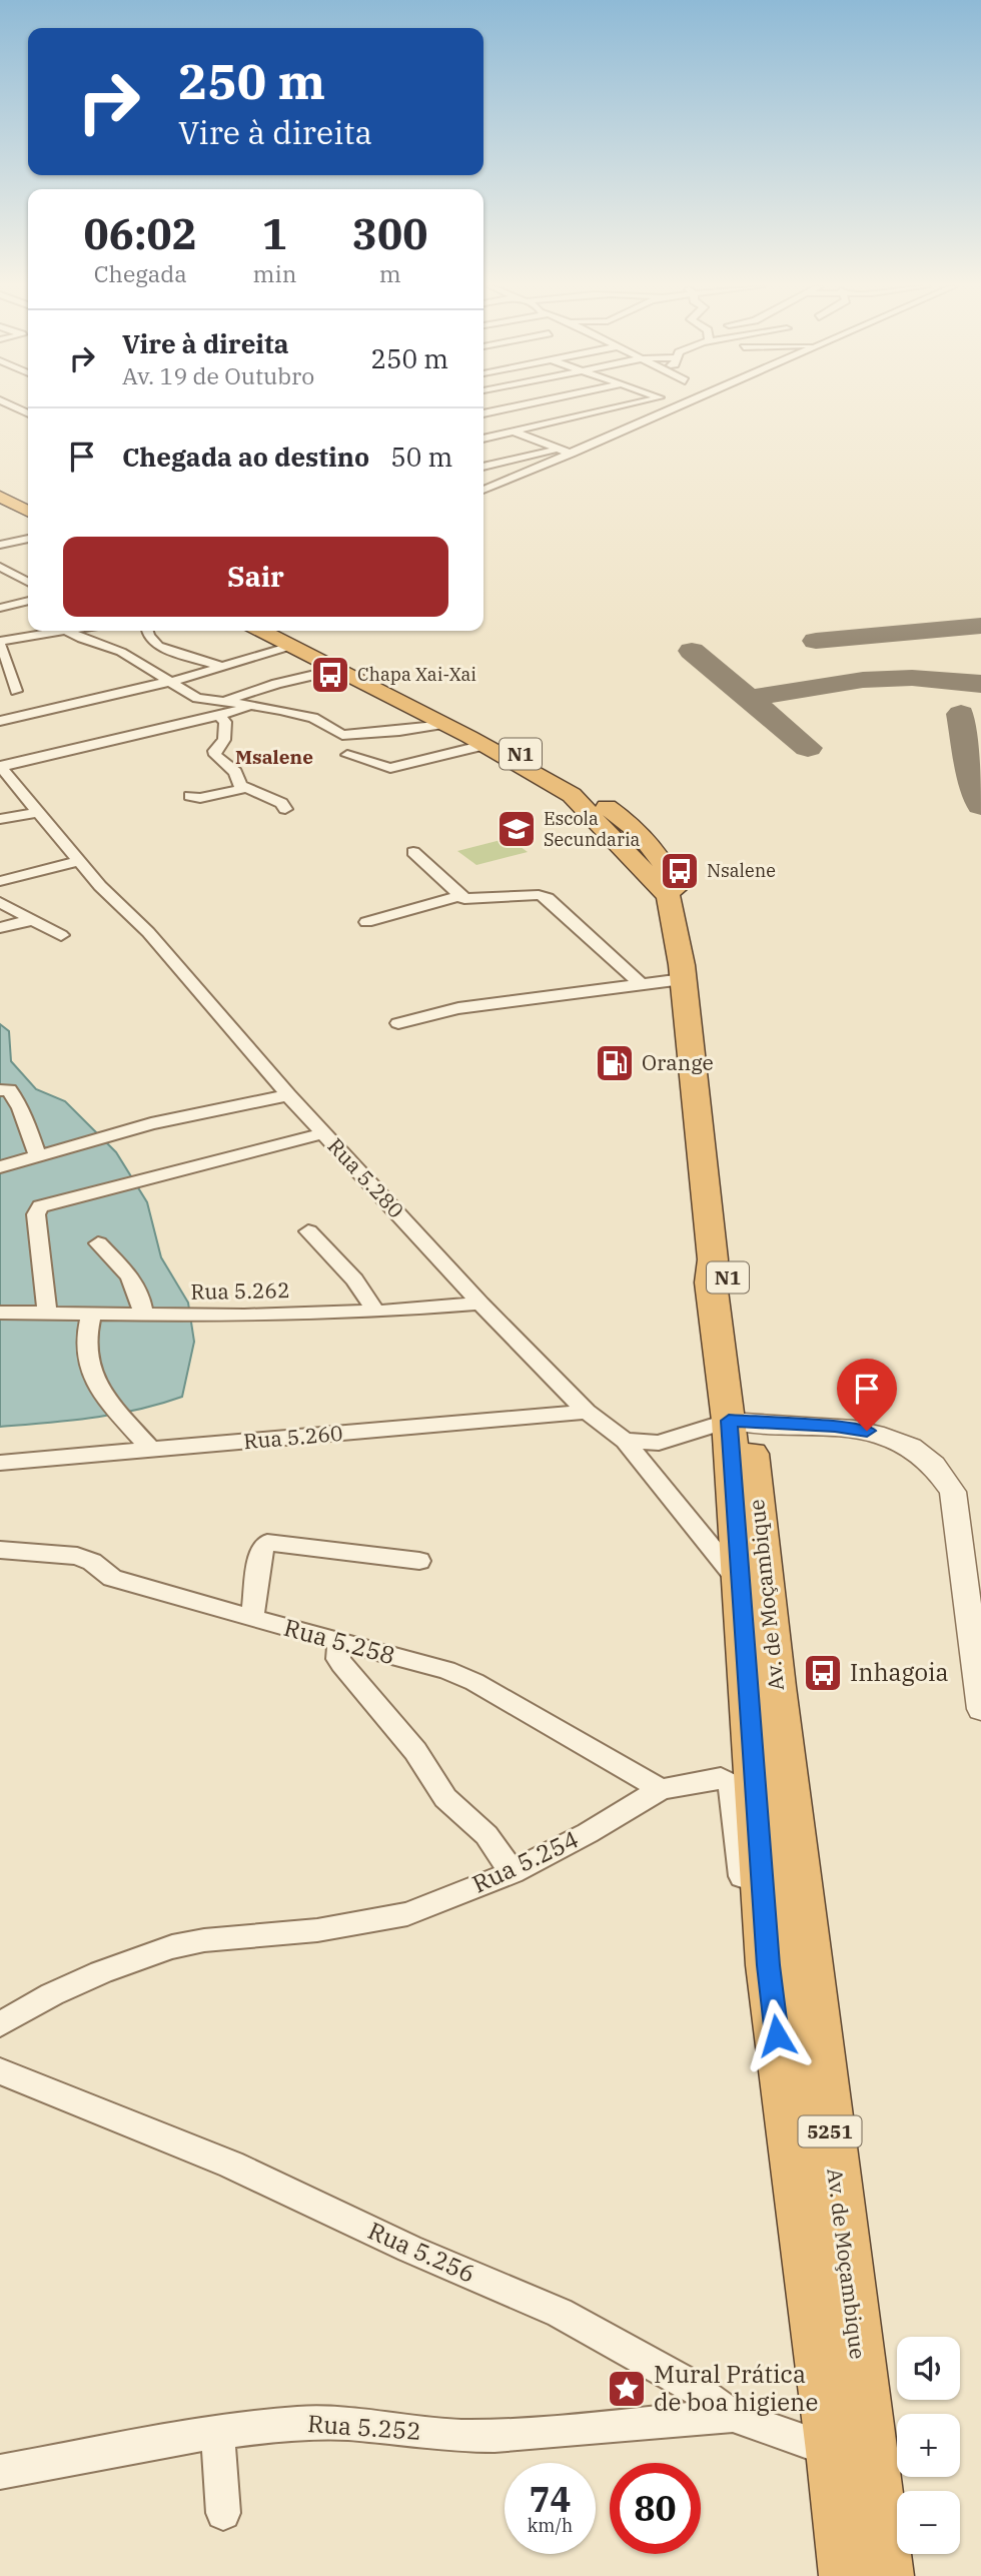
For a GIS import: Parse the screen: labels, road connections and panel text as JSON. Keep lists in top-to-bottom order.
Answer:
{
  "streets": {
    "highway": ["N1", "Av. de Moçambique", "5251"],
    "street": [
      "Rua 5.280",
      "Rua 5.262",
      "Rua 5.260",
      "Rua 5.258",
      "Rua 5.254",
      "Rua 5.256",
      "Rua 5.252"
    ]
  },
  "crossings": [
    ["N1", "Av. de Moçambique"],
    ["Rua 5.280", "Rua 5.262"],
    ["Rua 5.280", "Rua 5.260"],
    ["Rua 5.280", "Av. de Moçambique"],
    ["Av. de Moçambique", "Rua 5.254"],
    ["Av. de Moçambique", "Rua 5.256"],
    ["Rua 5.258", "Rua 5.254"],
    ["Rua 5.256", "Rua 5.252"]
  ],
  "districts": ["Msalene"],
  "places": {
    "bus stop": ["Chapa Xai-Xai", "Nsalene", "Inhagoia"],
    "school or university": ["Escola Secundaria"],
    "fuel station": ["Orange"],
    "place": ["Mural Prática de boa higiene"]
  },
  "page": {
    "turn": ["250 m", "Vire à direita"],
    "eta": [
      "06:02",
      "Chegada",
      "1",
      "min",
      "300",
      "m"
    ],
    "list": [
      {
        "name": "Vire à direita",
        "note": "Av. 19 de Outubro",
        "value": "250 m"
      },
      {
        "name": "Chegada ao destino",
        "value": "50 m"
      }
    ],
    "buttons": "Sair",
    "map_buttons": ["+", "−"],
    "speed": "74 km/h",
    "limit": "80"
  }
}
